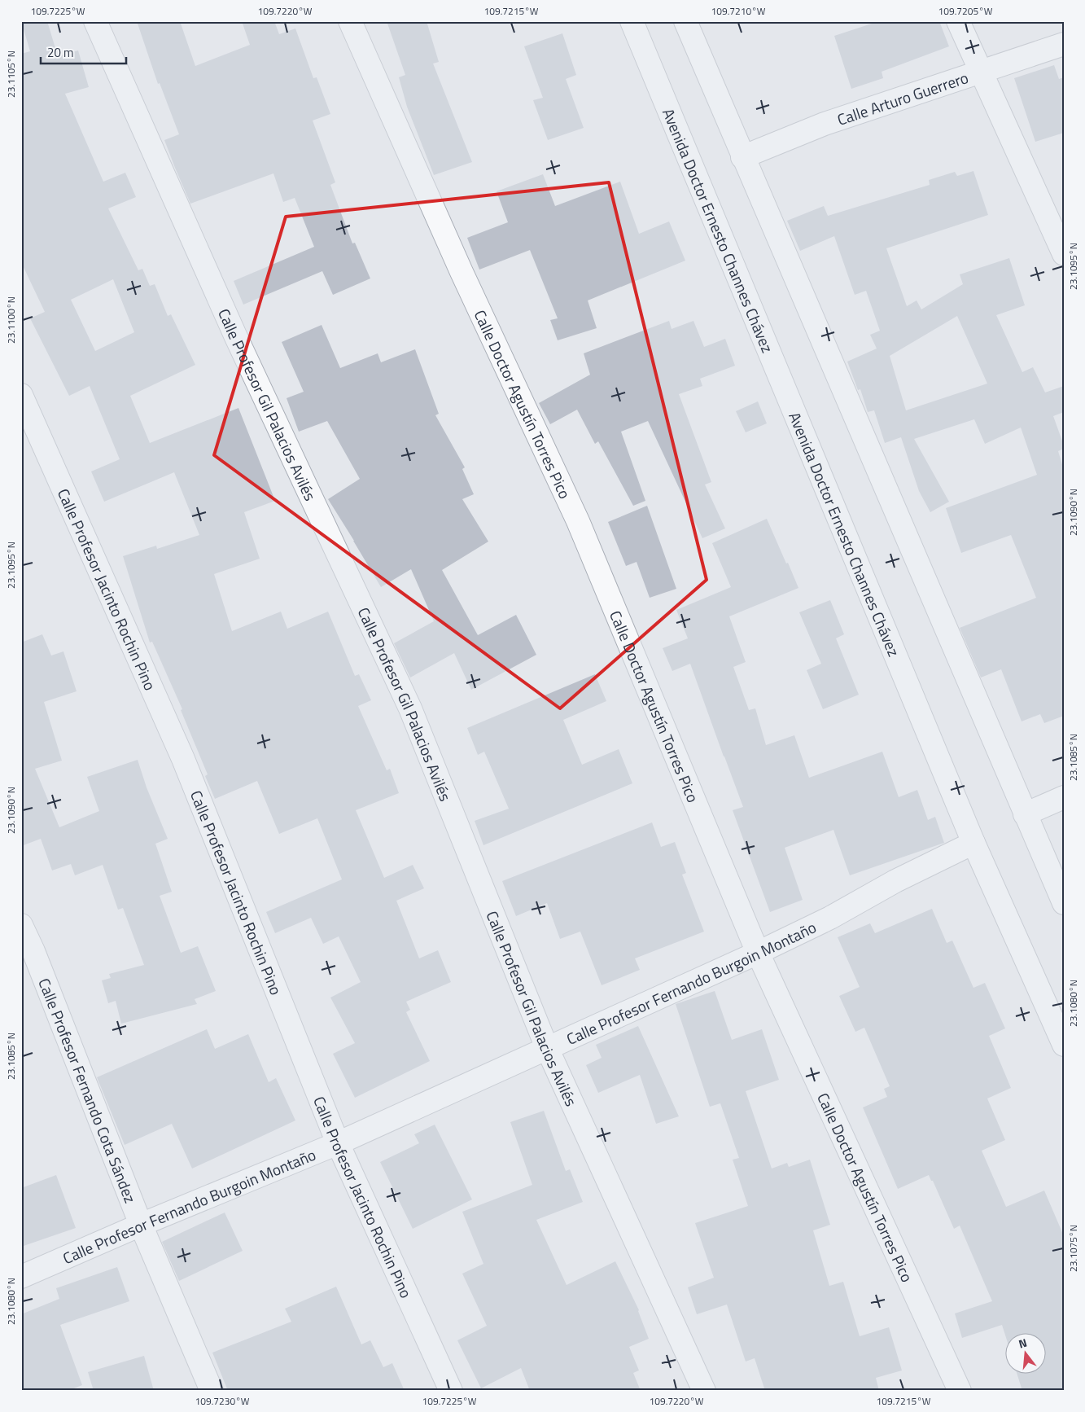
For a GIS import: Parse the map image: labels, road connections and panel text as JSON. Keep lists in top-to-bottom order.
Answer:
{
  "streets": {
    "street": [
      "Calle Arturo Guerrero",
      "Avenida Doctor Ernesto Channes Chávez",
      "Calle Profesor Gil Palacios Avilés",
      "Calle Doctor Agustín Torres Pico",
      "Calle Profesor Jacinto Rochin Pino",
      "Calle Profesor Fernando Burgoin Montaño",
      "Calle Profesor Fernando Cota Sández"
    ]
  },
  "crossings": [
    ["Avenida Doctor Ernesto Channes Chávez", "Calle Profesor Fernando Burgoin Montaño"],
    ["Calle Profesor Gil Palacios Avilés", "Calle Profesor Fernando Burgoin Montaño"],
    ["Calle Doctor Agustín Torres Pico", "Calle Profesor Fernando Burgoin Montaño"],
    ["Calle Profesor Jacinto Rochin Pino", "Calle Profesor Fernando Burgoin Montaño"],
    ["Calle Profesor Fernando Burgoin Montaño", "Calle Profesor Fernando Cota Sández"]
  ],
  "scale_bar": "20 m",
  "north": "top",
  "coordinates": [
    "109.7225°W",
    "109.7220°W",
    "109.7215°W",
    "109.7210°W",
    "109.7205°W",
    "23.1105°N",
    "23.1095°N",
    "23.1100°N",
    "23.1090°N",
    "23.1085°N",
    "23.1080°N",
    "23.1075°N",
    "109.7230°W"
  ]
}
